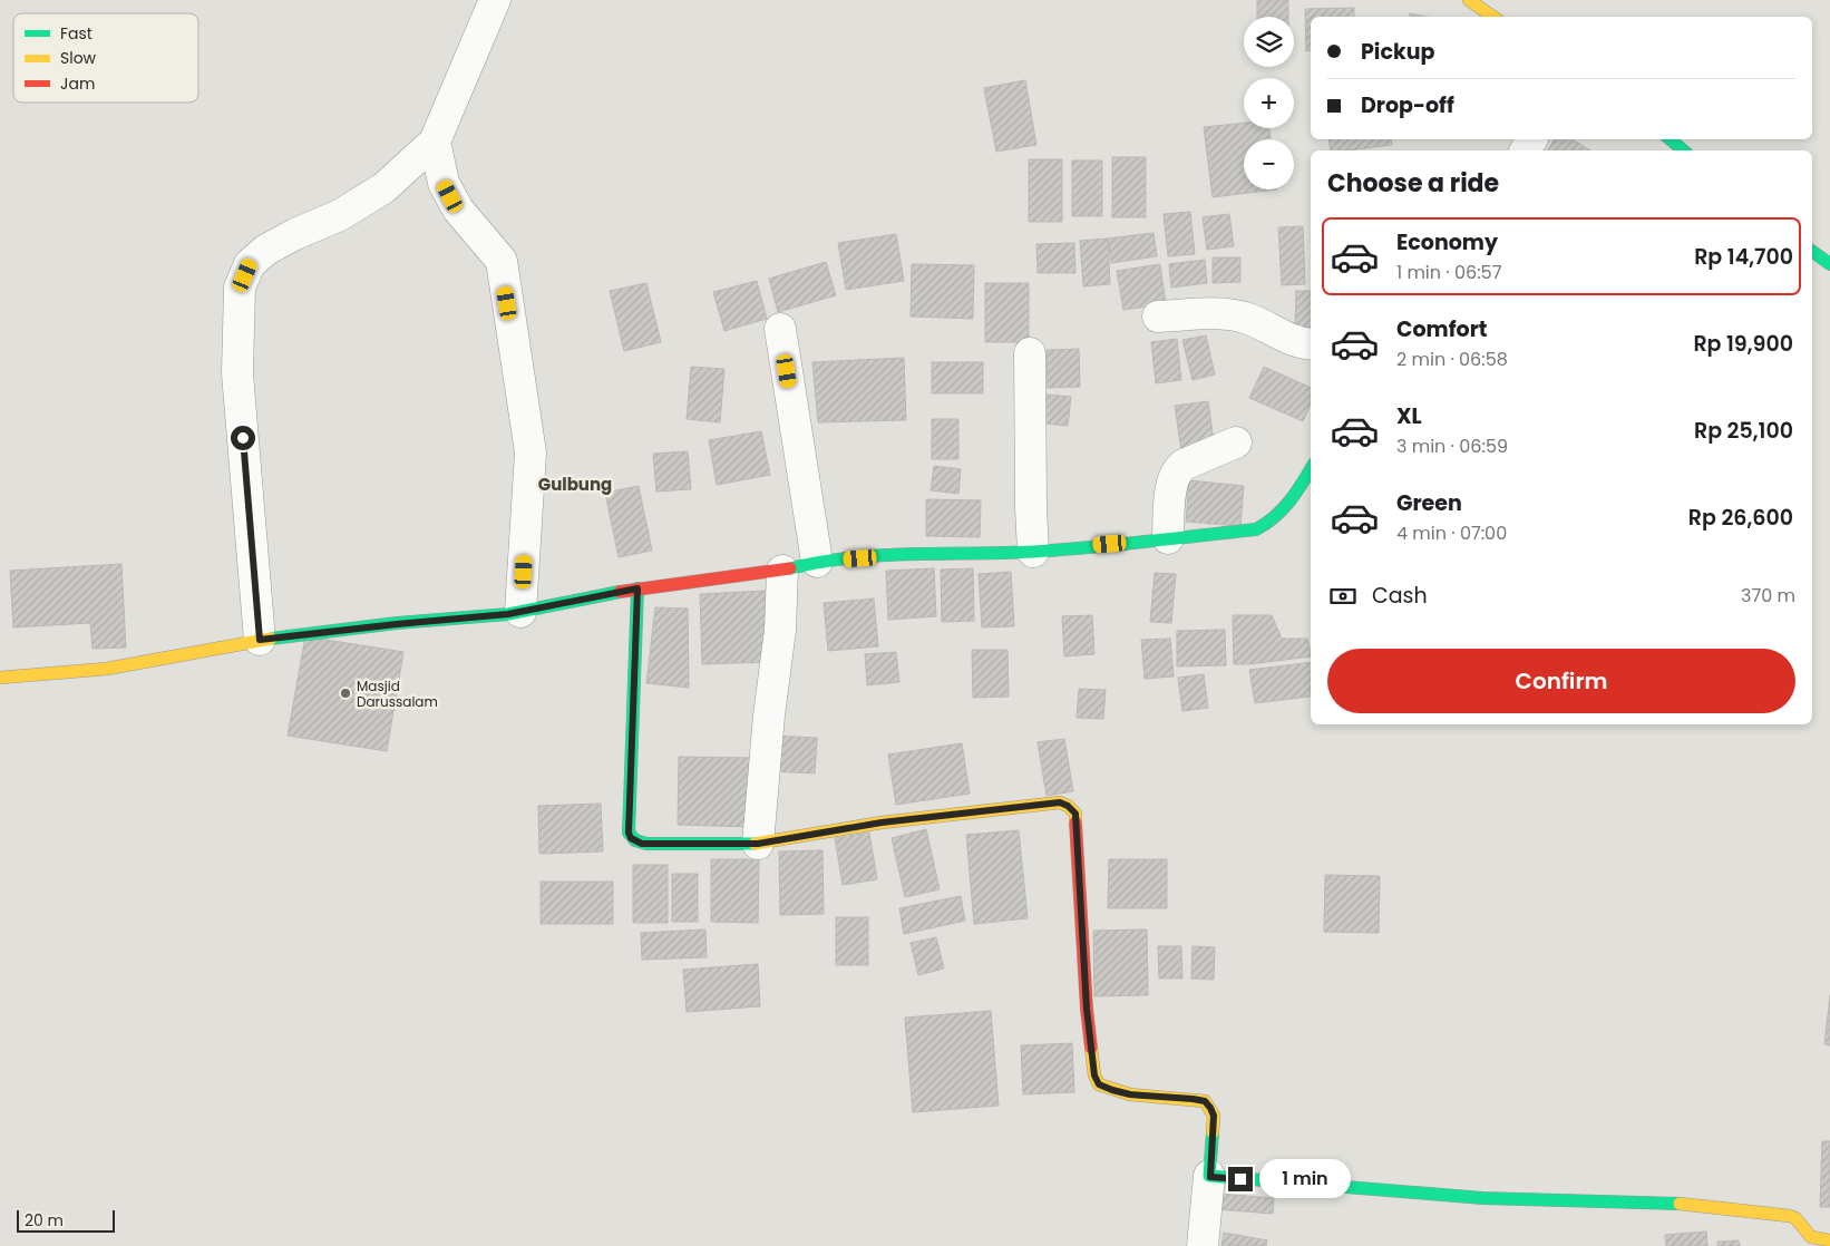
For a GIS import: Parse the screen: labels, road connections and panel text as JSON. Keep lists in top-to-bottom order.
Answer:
{
  "districts": ["Gulbung"],
  "places": ["Masjid Darussalam"],
  "legend": ["Fast", "Slow", "Jam"],
  "scale_bar": "20 m",
  "page": {
    "map_buttons": ["+", "−"],
    "banner": ["Pickup", "Drop-off"],
    "heading": "Choose a ride",
    "list": [
      {
        "name": "Economy",
        "note": "1 min · 06:57",
        "value": "Rp 14,700"
      },
      {
        "name": "Comfort",
        "note": "2 min · 06:58",
        "value": "Rp 19,900"
      },
      {
        "name": "XL",
        "note": "3 min · 06:59",
        "value": "Rp 25,100"
      },
      {
        "name": "Green",
        "note": "4 min · 07:00",
        "value": "Rp 26,600"
      }
    ],
    "pay": ["Cash", "370 m"],
    "buttons": "Confirm",
    "bubble": "1 min",
    "scale": "20 m"
  }
}
